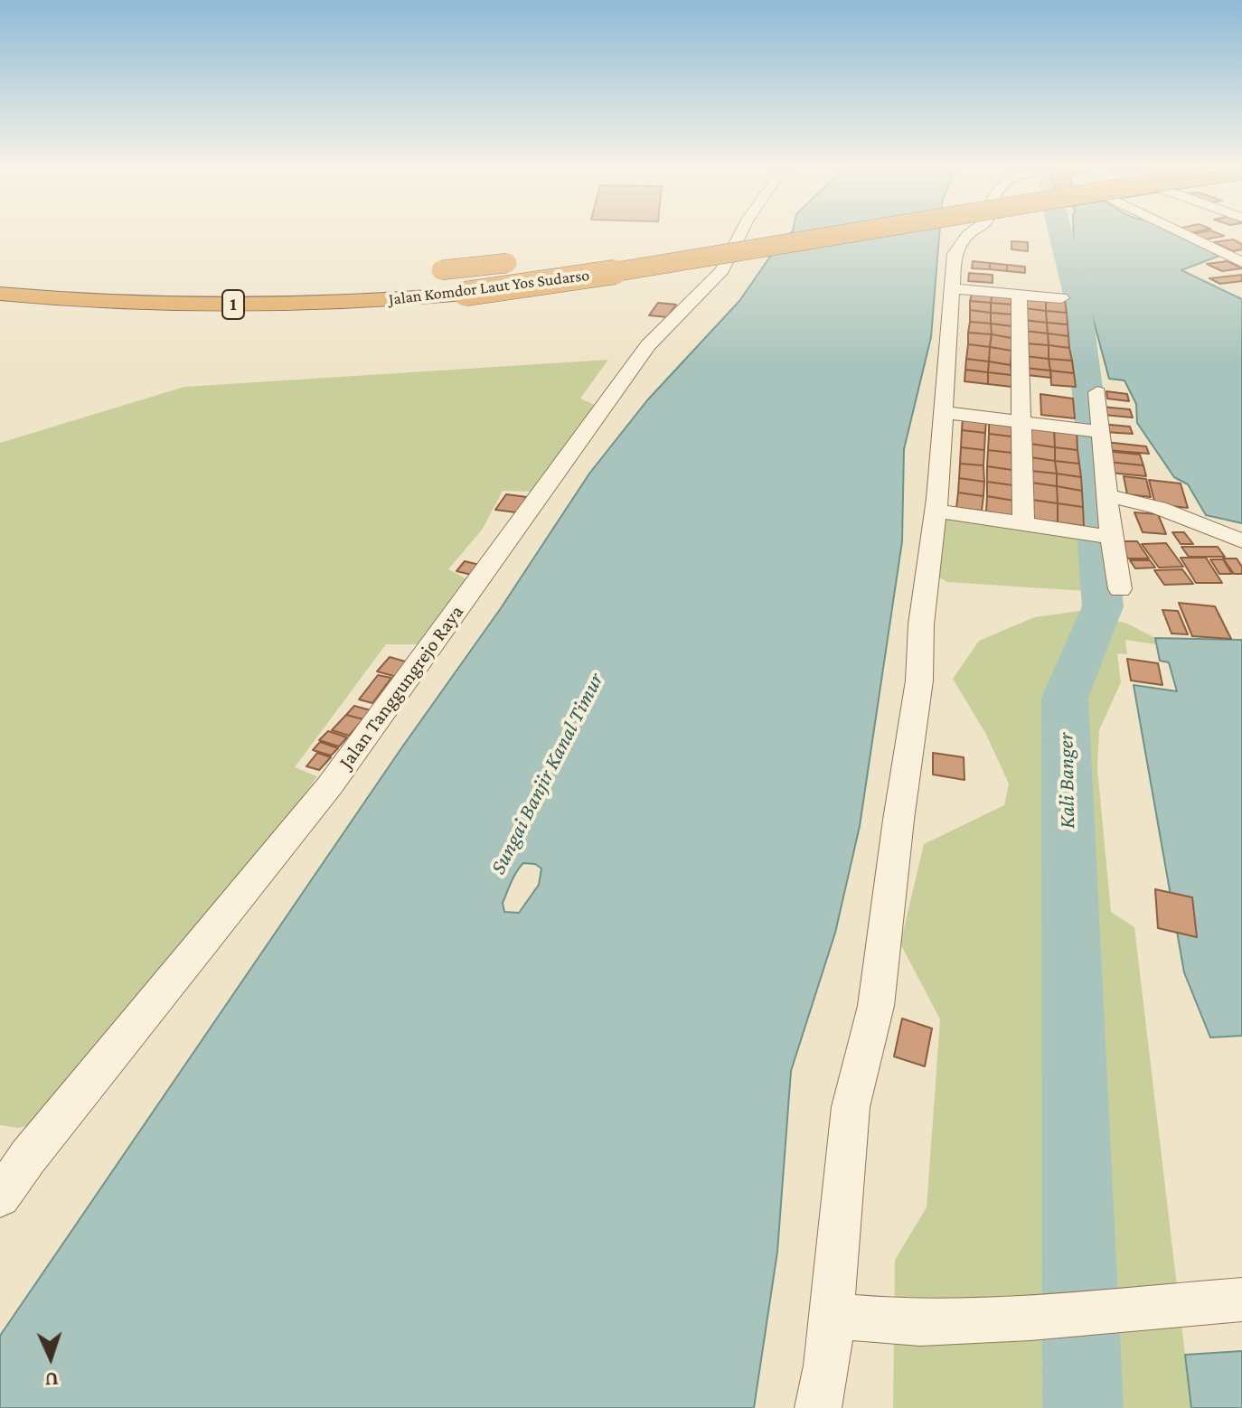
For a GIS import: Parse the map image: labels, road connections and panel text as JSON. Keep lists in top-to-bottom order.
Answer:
{
  "streets": {
    "highway": ["Jalan Komdor Laut Yos Sudarso", "1"],
    "street": ["Jalan Tanggungrejo Raya"]
  },
  "water": ["Sungai Banjir Kanal Timur", "Kali Banger"],
  "north": "bottom"
}
